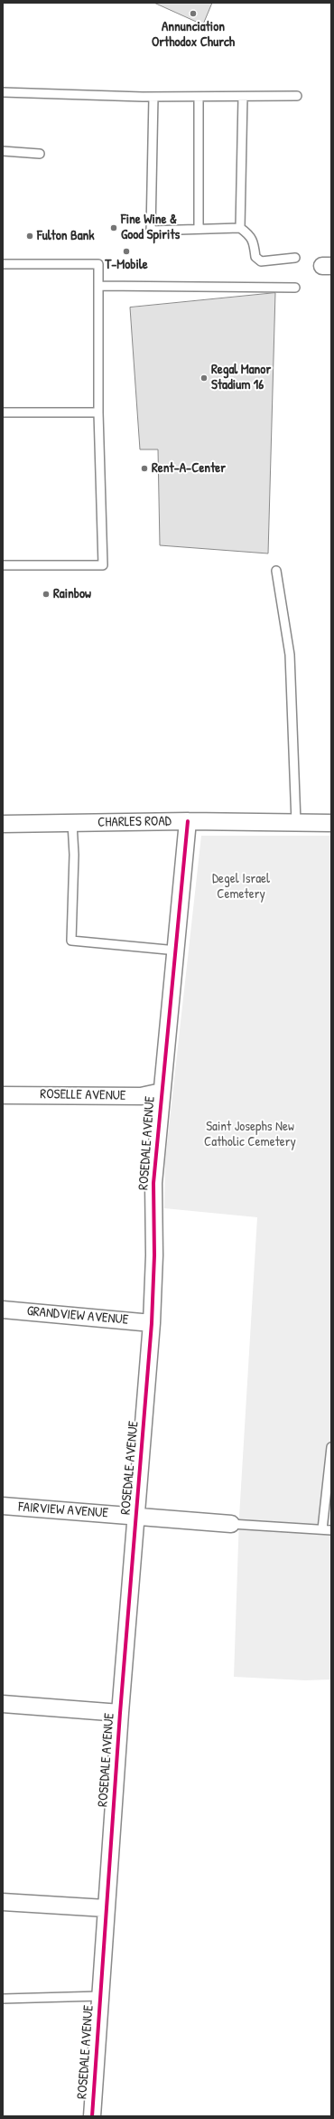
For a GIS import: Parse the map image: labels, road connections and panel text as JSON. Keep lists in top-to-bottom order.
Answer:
{
  "streets": {
    "street": [
      "CHARLES ROAD",
      "ROSELLE AVENUE",
      "ROSEDALE AVENUE",
      "GRANDVIEW AVENUE",
      "FAIRVIEW AVENUE"
    ]
  },
  "crossings": [
    ["CHARLES ROAD", "ROSEDALE AVENUE"],
    ["ROSELLE AVENUE", "ROSEDALE AVENUE"],
    ["ROSEDALE AVENUE", "GRANDVIEW AVENUE"],
    ["ROSEDALE AVENUE", "FAIRVIEW AVENUE"]
  ],
  "parks": ["Degel Israel Cemetery", "Saint Josephs New Catholic Cemetery"],
  "places": [
    "Annunciation Orthodox Church",
    "Fine Wine & Good Spirits",
    "Fulton Bank",
    "T-Mobile",
    "Regal Manor Stadium 16",
    "Rent-A-Center",
    "Rainbow"
  ]
}
